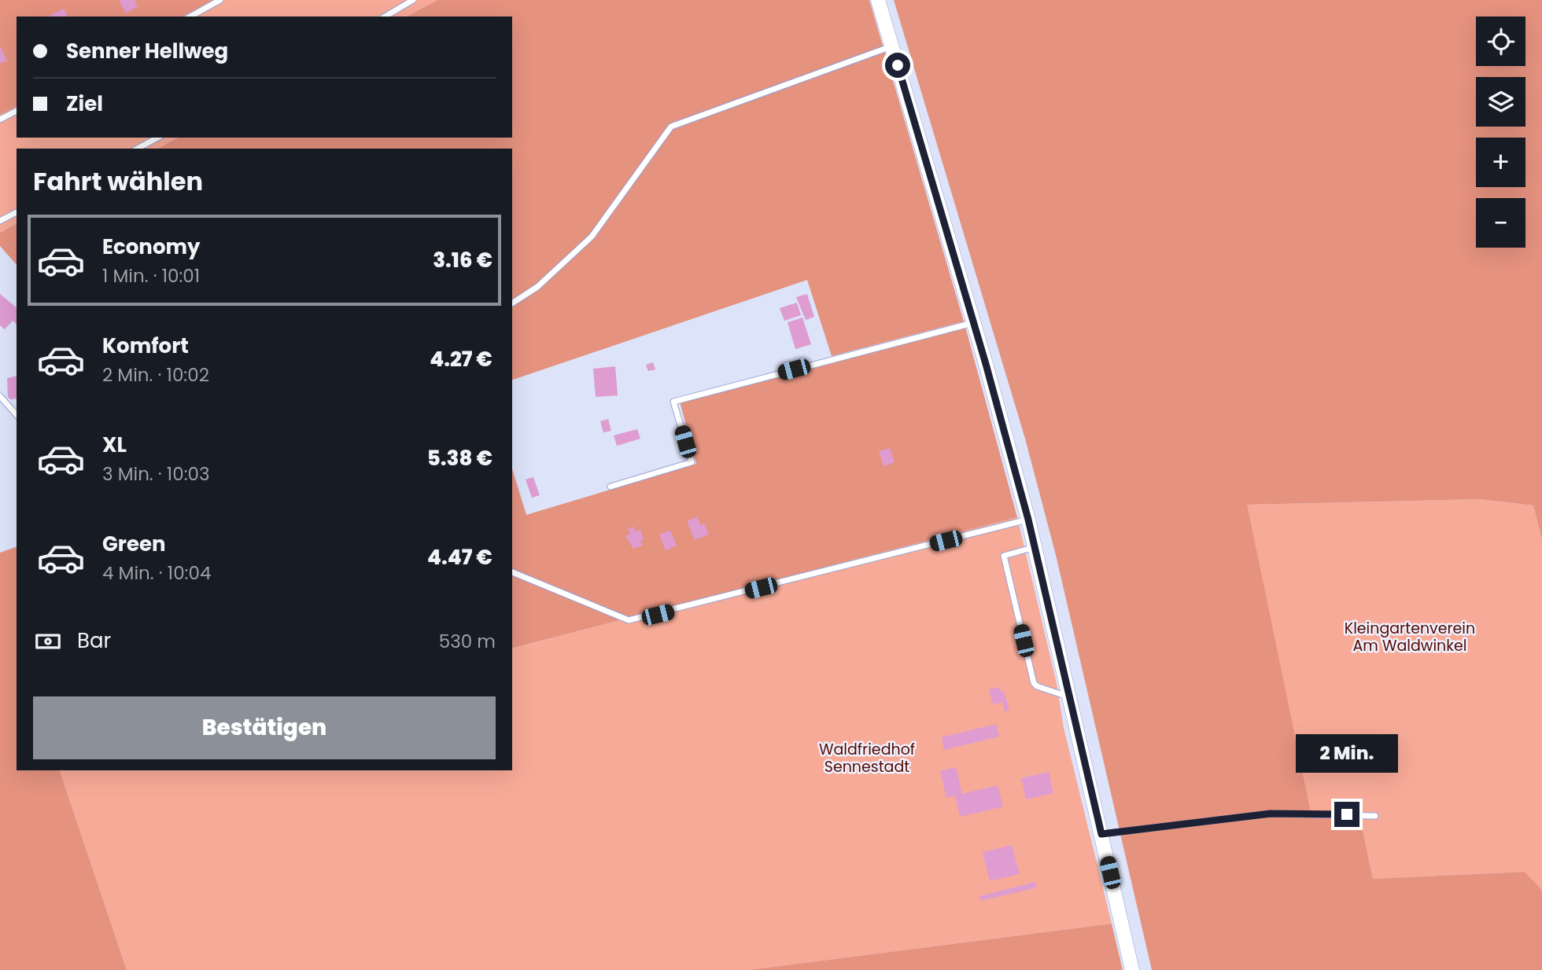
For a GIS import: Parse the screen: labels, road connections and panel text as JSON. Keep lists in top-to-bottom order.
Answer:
{
  "parks": ["Kleingartenverein Am Waldwinkel", "Waldfriedhof Sennestadt"],
  "page": {
    "map_buttons": ["+", "−"],
    "banner": ["Senner Hellweg", "Ziel"],
    "heading": "Fahrt wählen",
    "list": [
      {
        "name": "Economy",
        "note": "1 Min. · 10:01",
        "value": "3.16 €"
      },
      {
        "name": "Komfort",
        "note": "2 Min. · 10:02",
        "value": "4.27 €"
      },
      {
        "name": "XL",
        "note": "3 Min. · 10:03",
        "value": "5.38 €"
      },
      {
        "name": "Green",
        "note": "4 Min. · 10:04",
        "value": "4.47 €"
      }
    ],
    "pay": ["Bar", "530 m"],
    "buttons": "Bestätigen",
    "bubble": "2 Min."
  }
}
